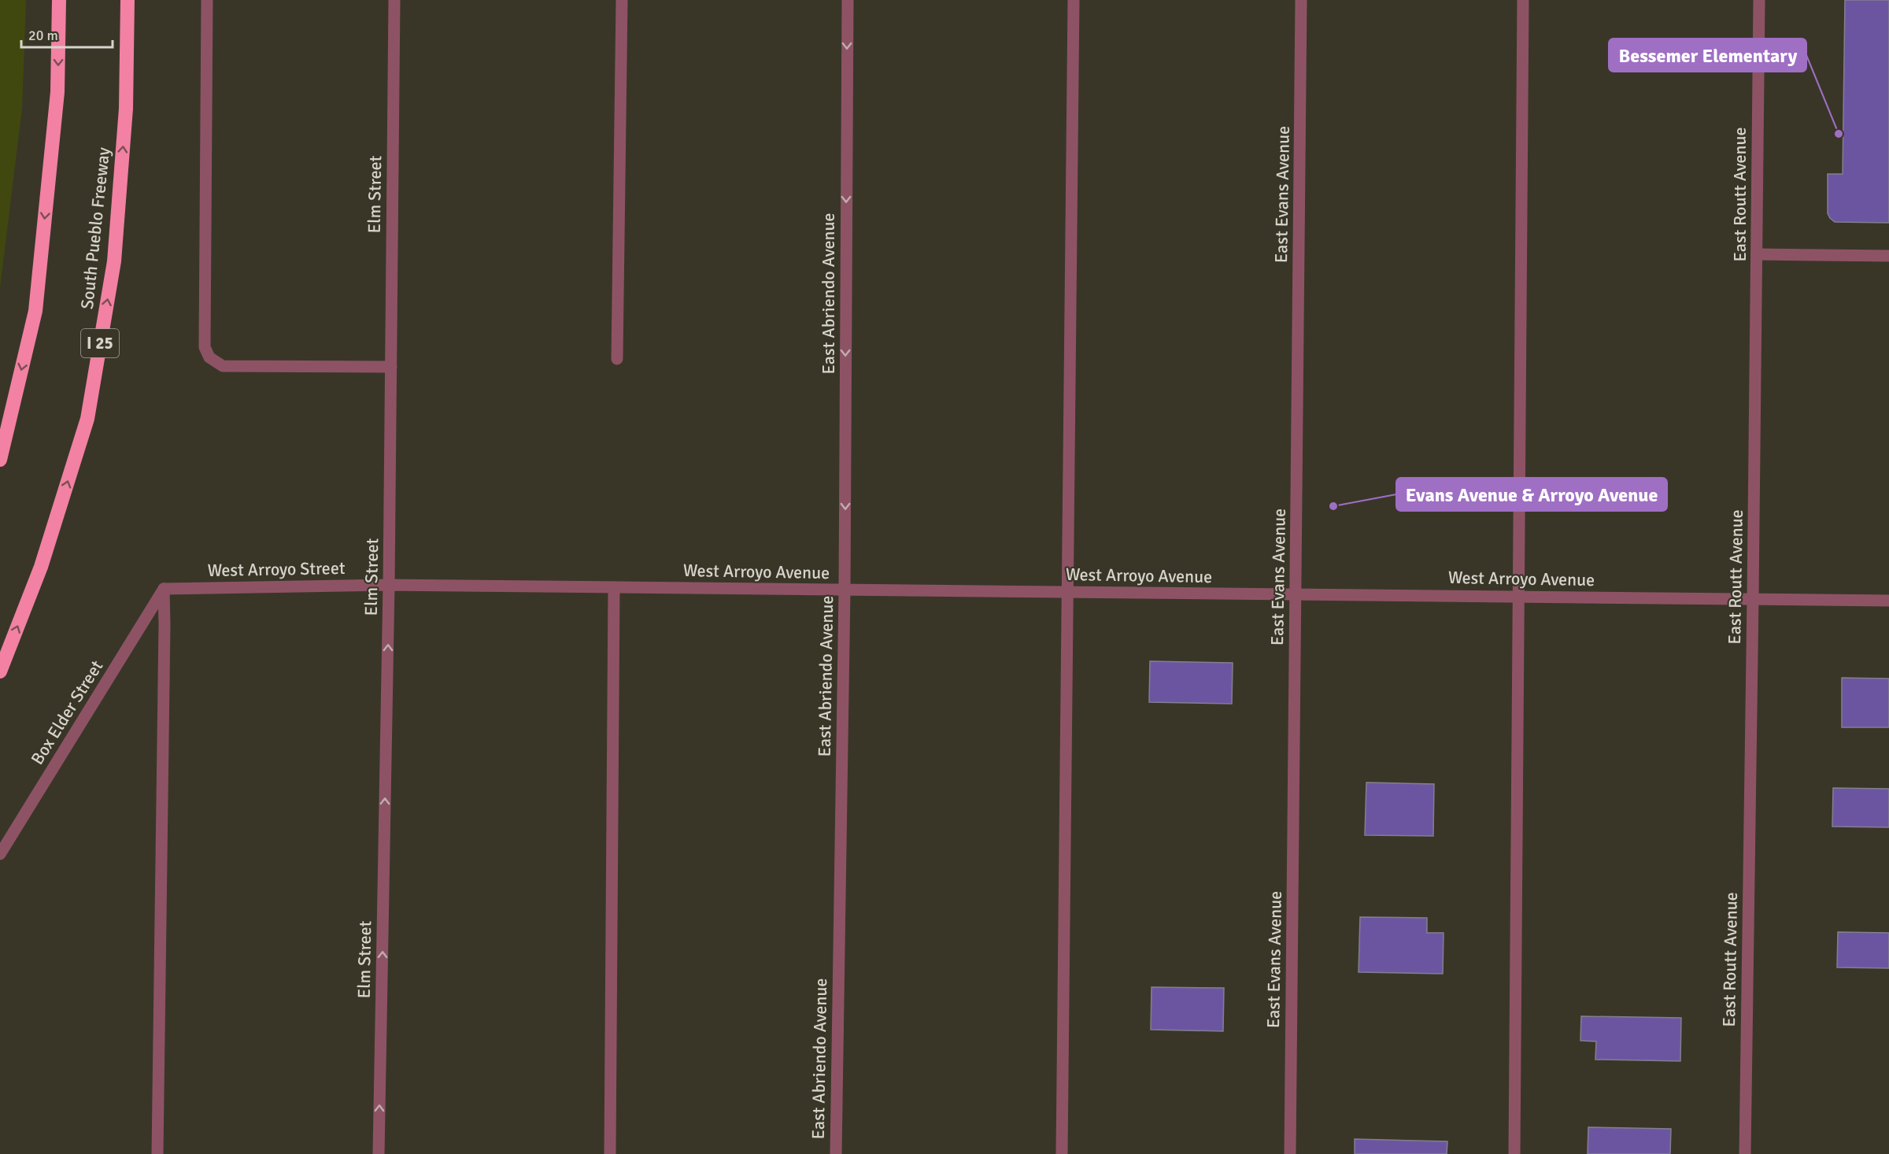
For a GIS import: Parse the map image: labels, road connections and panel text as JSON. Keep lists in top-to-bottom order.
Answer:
{
  "streets": {
    "highway": ["South Pueblo Freeway", "I 25"],
    "street": [
      "Elm Street",
      "East Evans Avenue",
      "East Routt Avenue",
      "East Abriendo Avenue",
      "West Arroyo Street",
      "West Arroyo Avenue",
      "Box Elder Street"
    ]
  },
  "crossings": [
    ["Elm Street", "West Arroyo Street"],
    ["Elm Street", "West Arroyo Avenue"],
    ["East Evans Avenue", "West Arroyo Avenue"],
    ["East Routt Avenue", "West Arroyo Avenue"],
    ["East Abriendo Avenue", "West Arroyo Avenue"],
    ["West Arroyo Street", "West Arroyo Avenue"],
    ["West Arroyo Street", "Box Elder Street"]
  ],
  "one_way": ["Elm Street", "East Abriendo Avenue"],
  "places": ["Bessemer Elementary", "Evans Avenue & Arroyo Avenue"],
  "scale_bar": "20 m"
}
